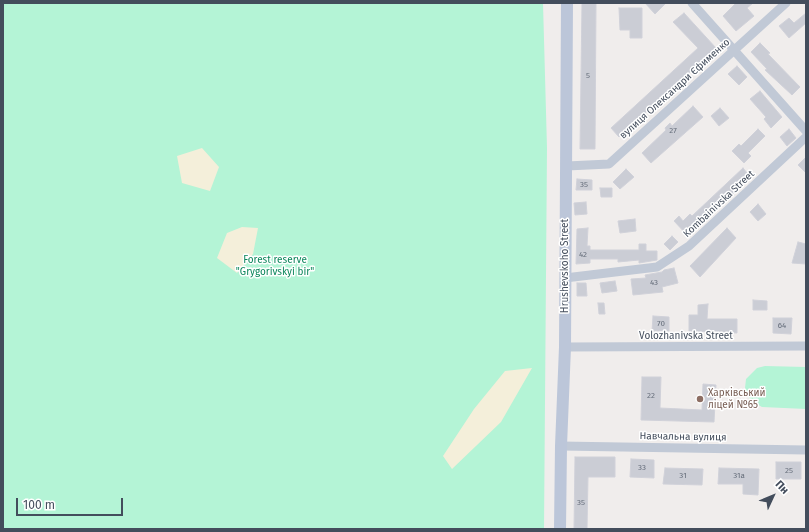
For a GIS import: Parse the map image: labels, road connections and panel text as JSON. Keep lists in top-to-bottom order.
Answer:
{
  "streets": {
    "street": [
      "вулиця Олександри Єфименко",
      "Kombainivska Street",
      "Hrushevskoho Street",
      "Volozhanivska Street",
      "Навчальна вулиця"
    ]
  },
  "crossings": [
    ["вулиця Олександри Єфименко", "Hrushevskoho Street"],
    ["Kombainivska Street", "Hrushevskoho Street"],
    ["Hrushevskoho Street", "Volozhanivska Street"],
    ["Hrushevskoho Street", "Навчальна вулиця"]
  ],
  "parks": ["Forest reserve \"Grygorivskyi bir\""],
  "places": ["Харківський ліцей №65"],
  "house_numbers": [
    "5",
    "27",
    "35",
    "42",
    "43",
    "70",
    "64",
    "22",
    "33",
    "25",
    "31",
    "31а",
    "35"
  ],
  "scale_bar": "100 m",
  "north": "top right"
}
